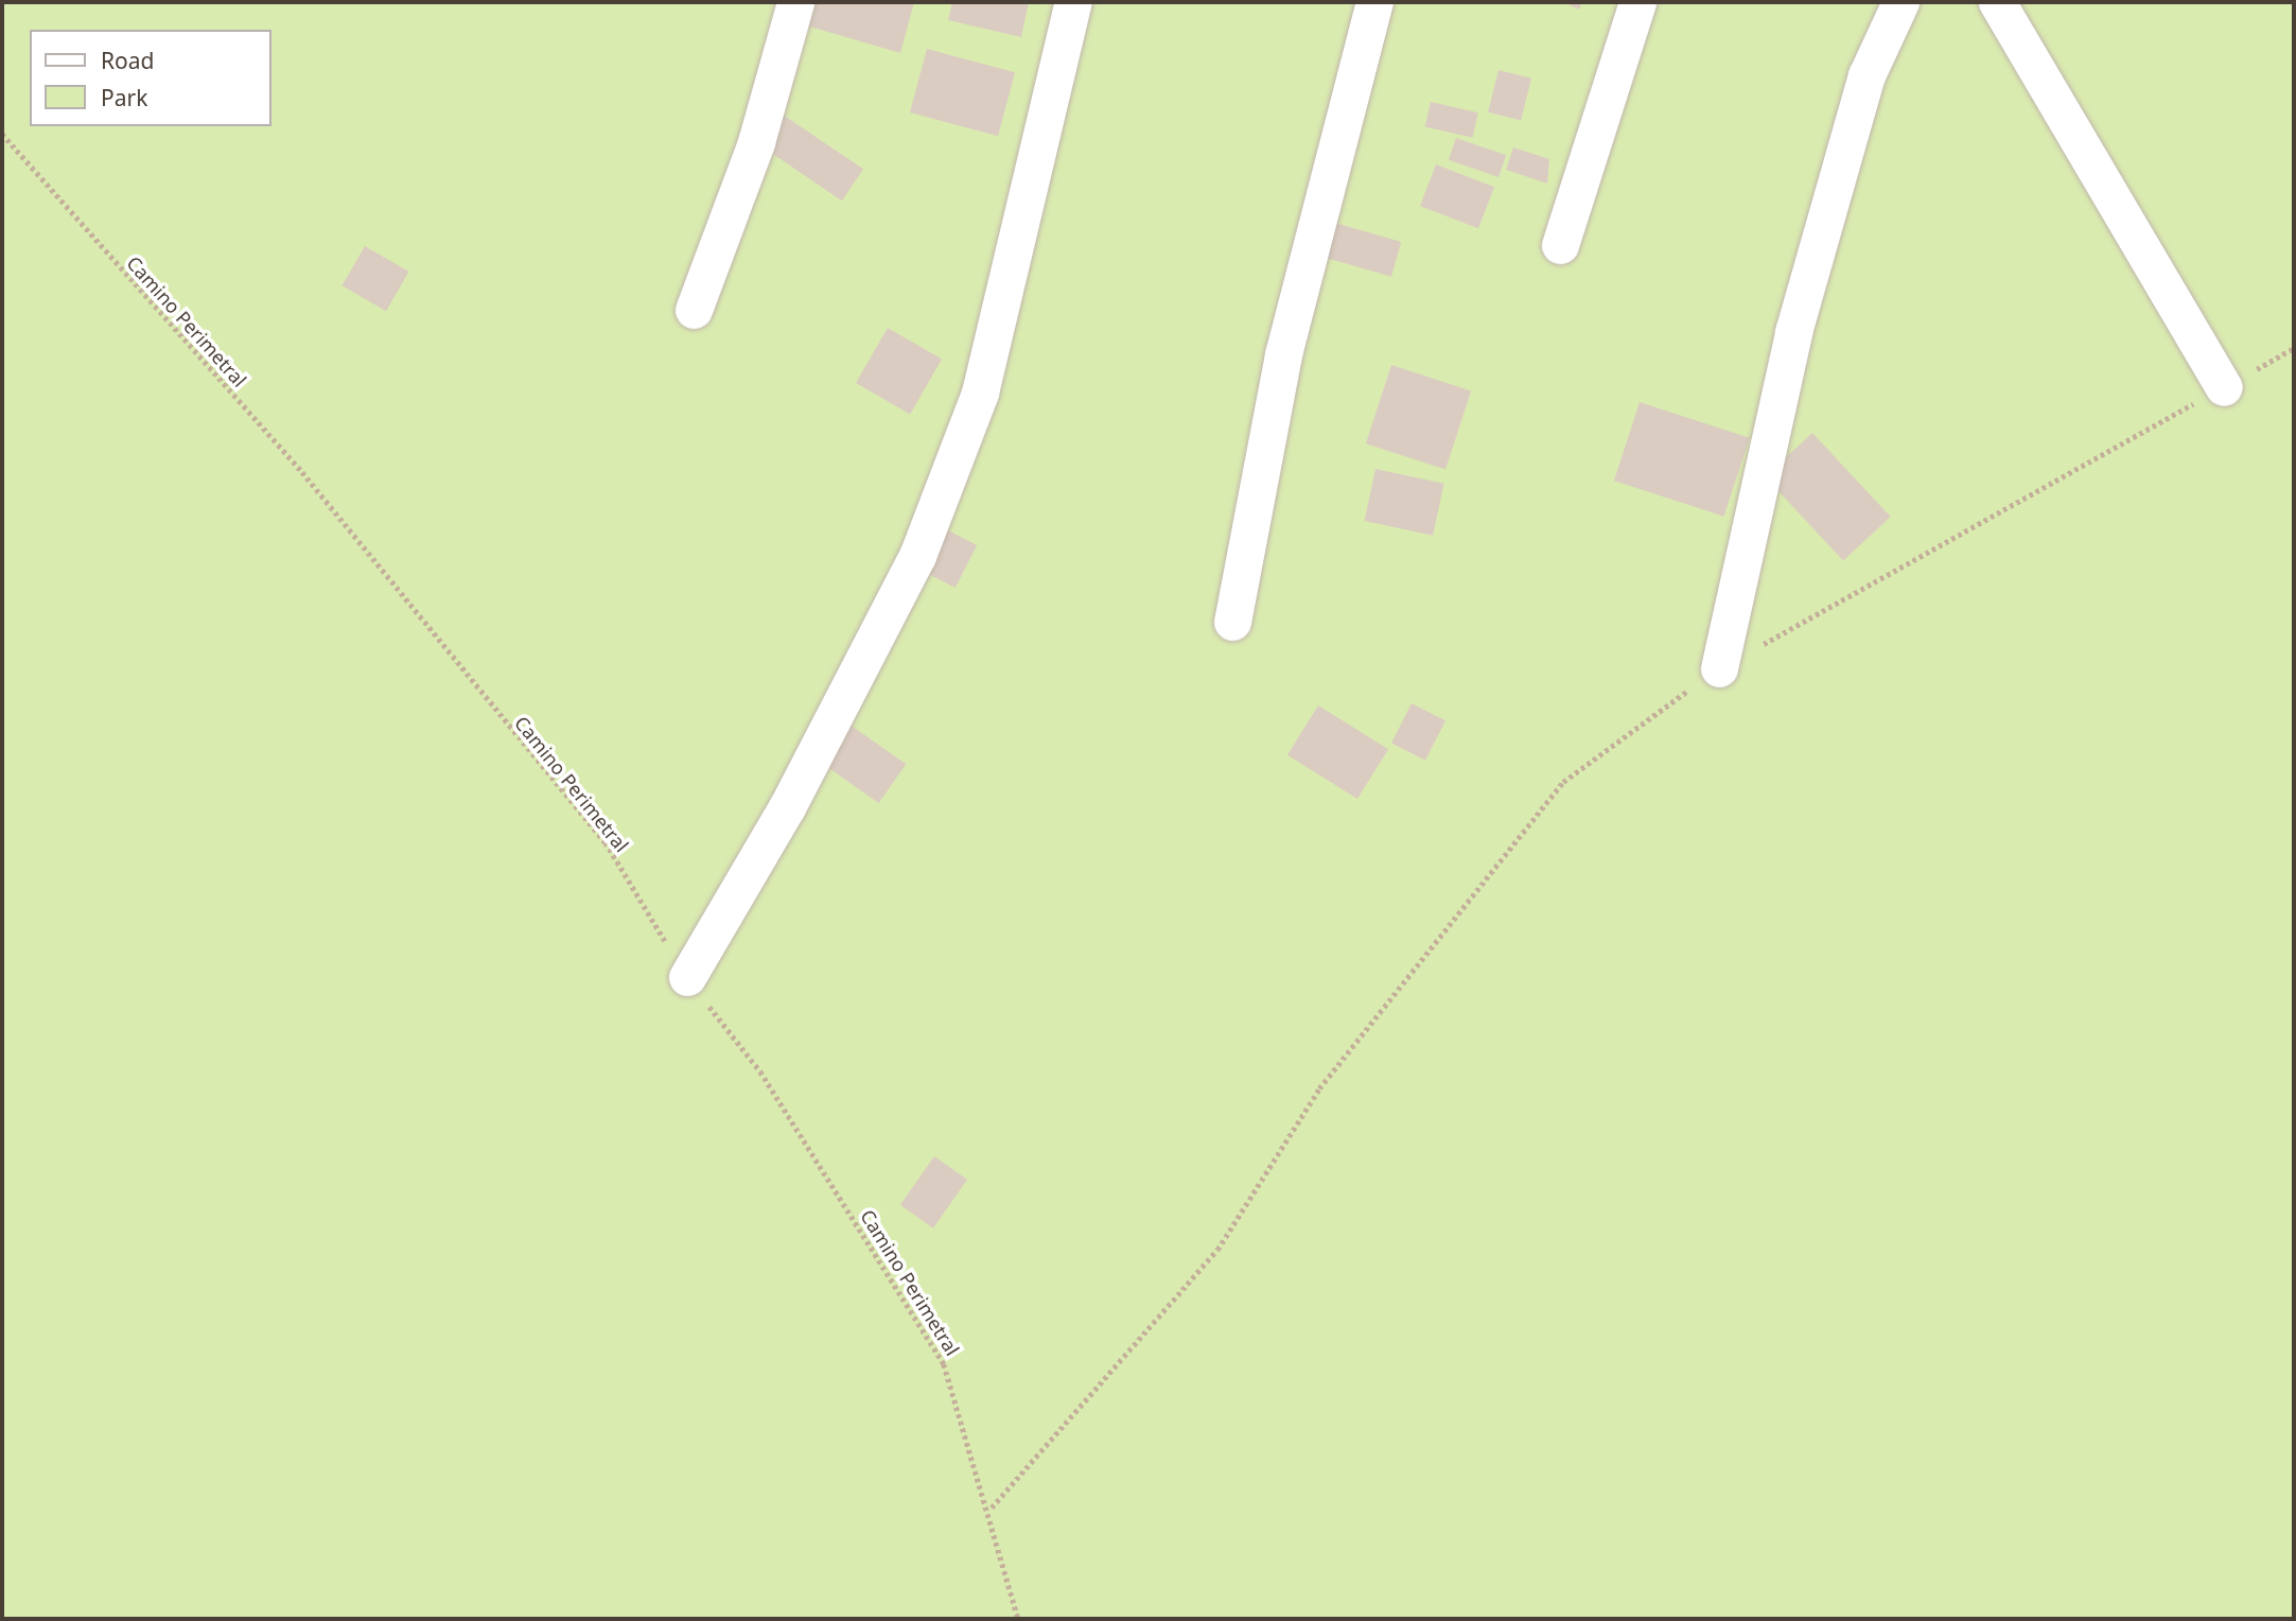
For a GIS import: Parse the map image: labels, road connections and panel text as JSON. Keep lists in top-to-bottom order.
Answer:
{
  "streets": {
    "path": ["Camino Perimetral"]
  },
  "legend": ["Road", "Park"]
}
